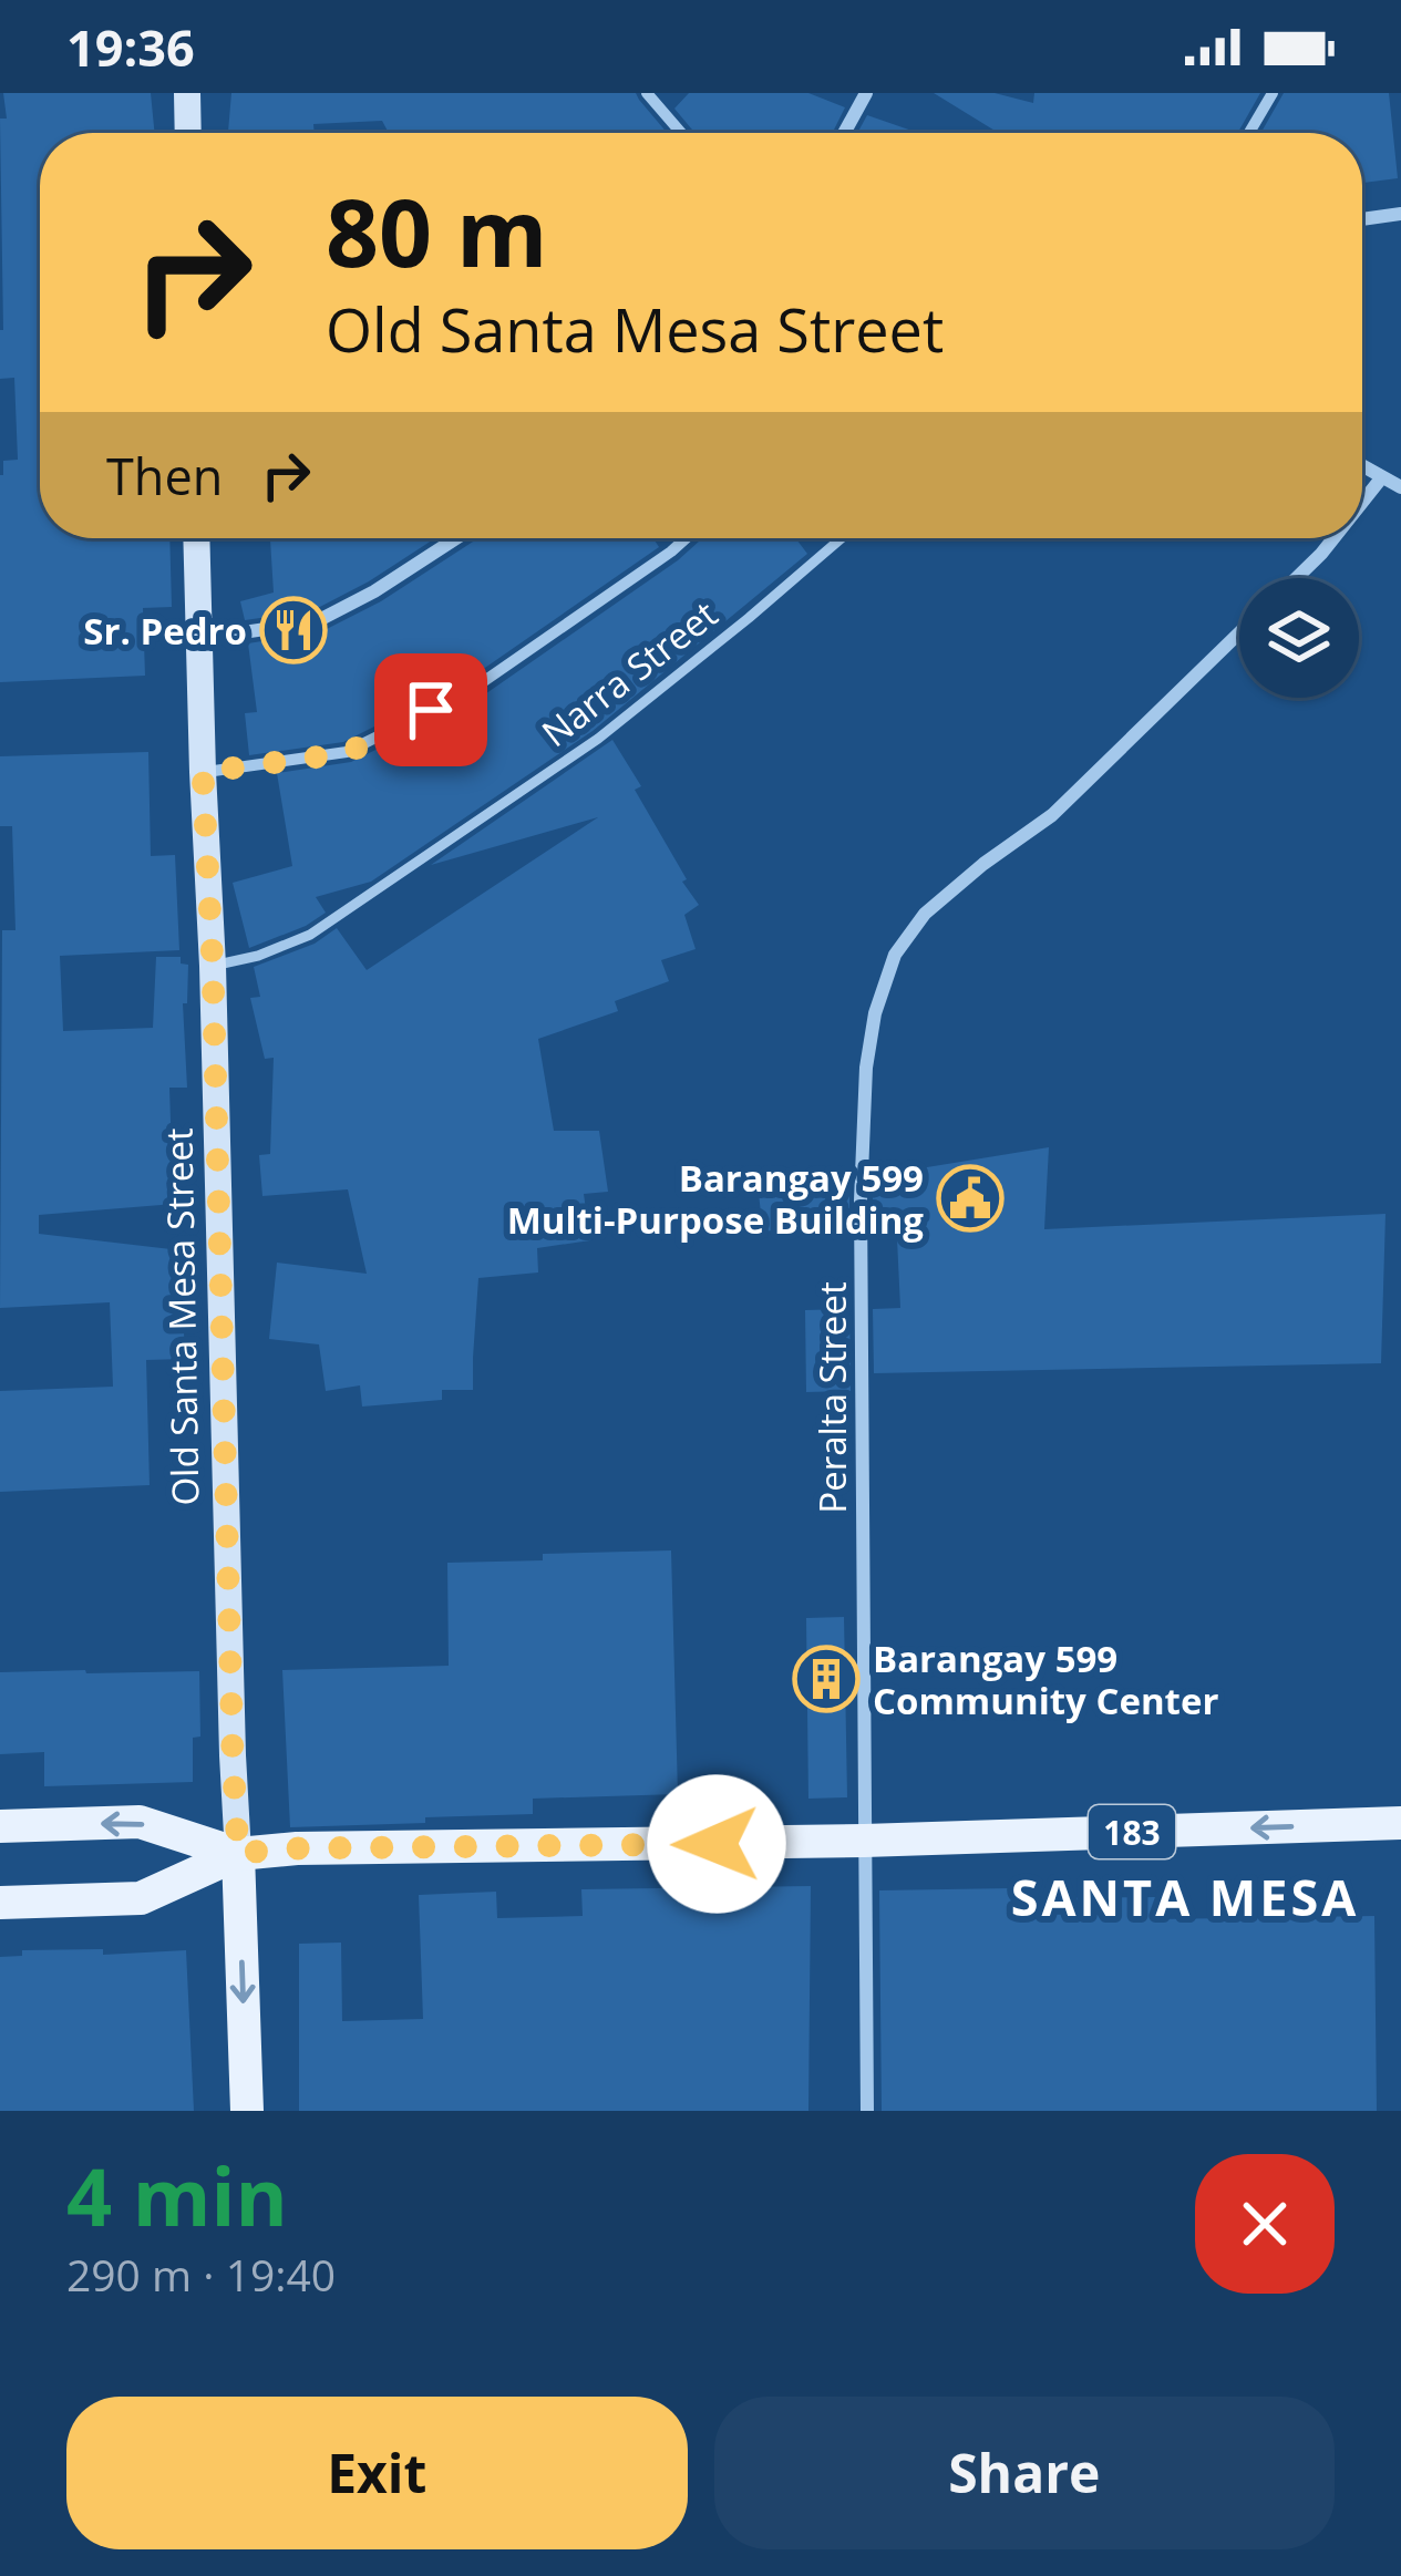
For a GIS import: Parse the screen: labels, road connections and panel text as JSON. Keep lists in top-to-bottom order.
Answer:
{
  "streets": {
    "main road": ["Old Santa Mesa Street", "183"],
    "street": ["Peralta Street"],
    "lane": ["Narra Street"]
  },
  "crossings": [
    ["Narra Street", "Old Santa Mesa Street"],
    ["Old Santa Mesa Street", "183"],
    ["Peralta Street", "183"]
  ],
  "districts": ["SANTA MESA"],
  "places": {
    "restaurant": ["Sr. Pedro"],
    "public building": ["Barangay 599 Multi-Purpose Building"],
    "building": ["Barangay 599 Community Center"]
  },
  "page": {
    "status": "19:36",
    "turn": ["80 m", "Old Santa Mesa Street"],
    "then": "Then",
    "heading": ["4 min", "290 m · 19:40"],
    "buttons": ["Exit", "Share"]
  }
}
